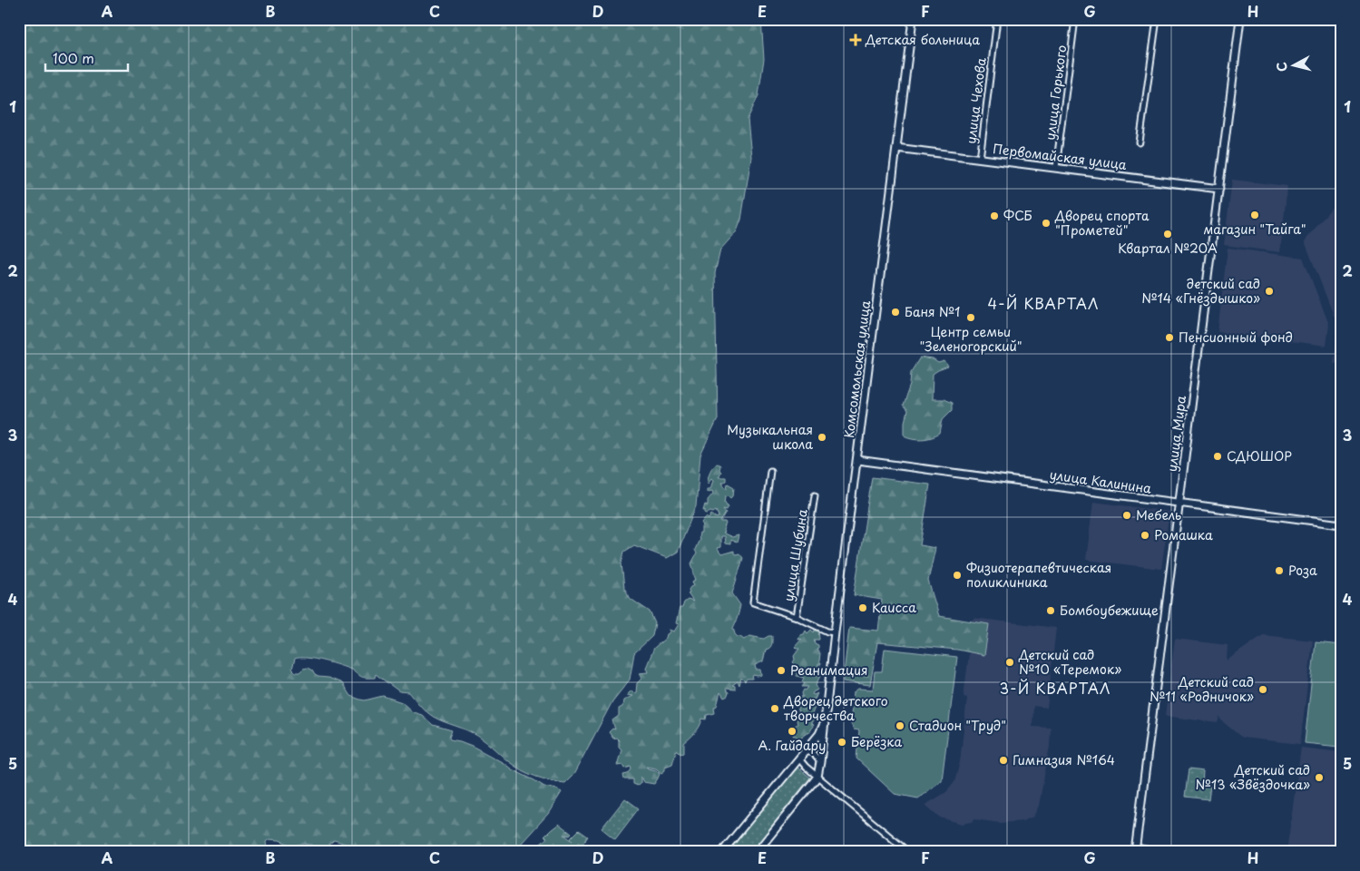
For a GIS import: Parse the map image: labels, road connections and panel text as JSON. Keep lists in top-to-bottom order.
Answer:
{
  "streets": {
    "street": [
      "улица Горького",
      "улица Чехова",
      "Первомайская улица",
      "Комсомольская улица",
      "улица Мира",
      "улица Калинина",
      "улица Шубина"
    ]
  },
  "crossings": [
    ["улица Горького", "Первомайская улица"],
    ["улица Чехова", "Первомайская улица"],
    ["Первомайская улица", "Комсомольская улица"],
    ["Первомайская улица", "улица Мира"],
    ["Комсомольская улица", "улица Калинина"],
    ["улица Мира", "улица Калинина"]
  ],
  "districts": ["4-Й КВАРТАЛ", "3-Й КВАРТАЛ"],
  "places": {
    "health": ["Детская больница"],
    "other": [
      "магазин \"Тайга\"",
      "ФСБ",
      "Дворец спорта \"Прометей\"",
      "Квартал №20А",
      "детский сад №14 «Гнёздышко»",
      "Баня №1",
      "Центр семьи \"Зеленогорский\"",
      "Пенсионный фонд",
      "Музыкальная школа",
      "СДЮШОР",
      "Мебель",
      "Ромашка",
      "Роза",
      "Физиотерапевтическая поликлиника",
      "Каисса",
      "Бомбоубежище",
      "Детский сад №10 «Теремок»",
      "Реанимация",
      "Детский сад №11 «Родничок»",
      "Дворец детского творчества",
      "Стадион \"Труд\"",
      "А. Гайдару",
      "Берёзка",
      "Гимназия №164",
      "Детский сад №13 «Звёздочка»"
    ]
  },
  "scale_bar": "100 m",
  "north": "left",
  "grid": {
    "columns": [
      "A",
      "B",
      "C",
      "D",
      "E",
      "F",
      "G",
      "H"
    ],
    "rows": [
      "1",
      "2",
      "3",
      "4",
      "5"
    ]
  }
}
